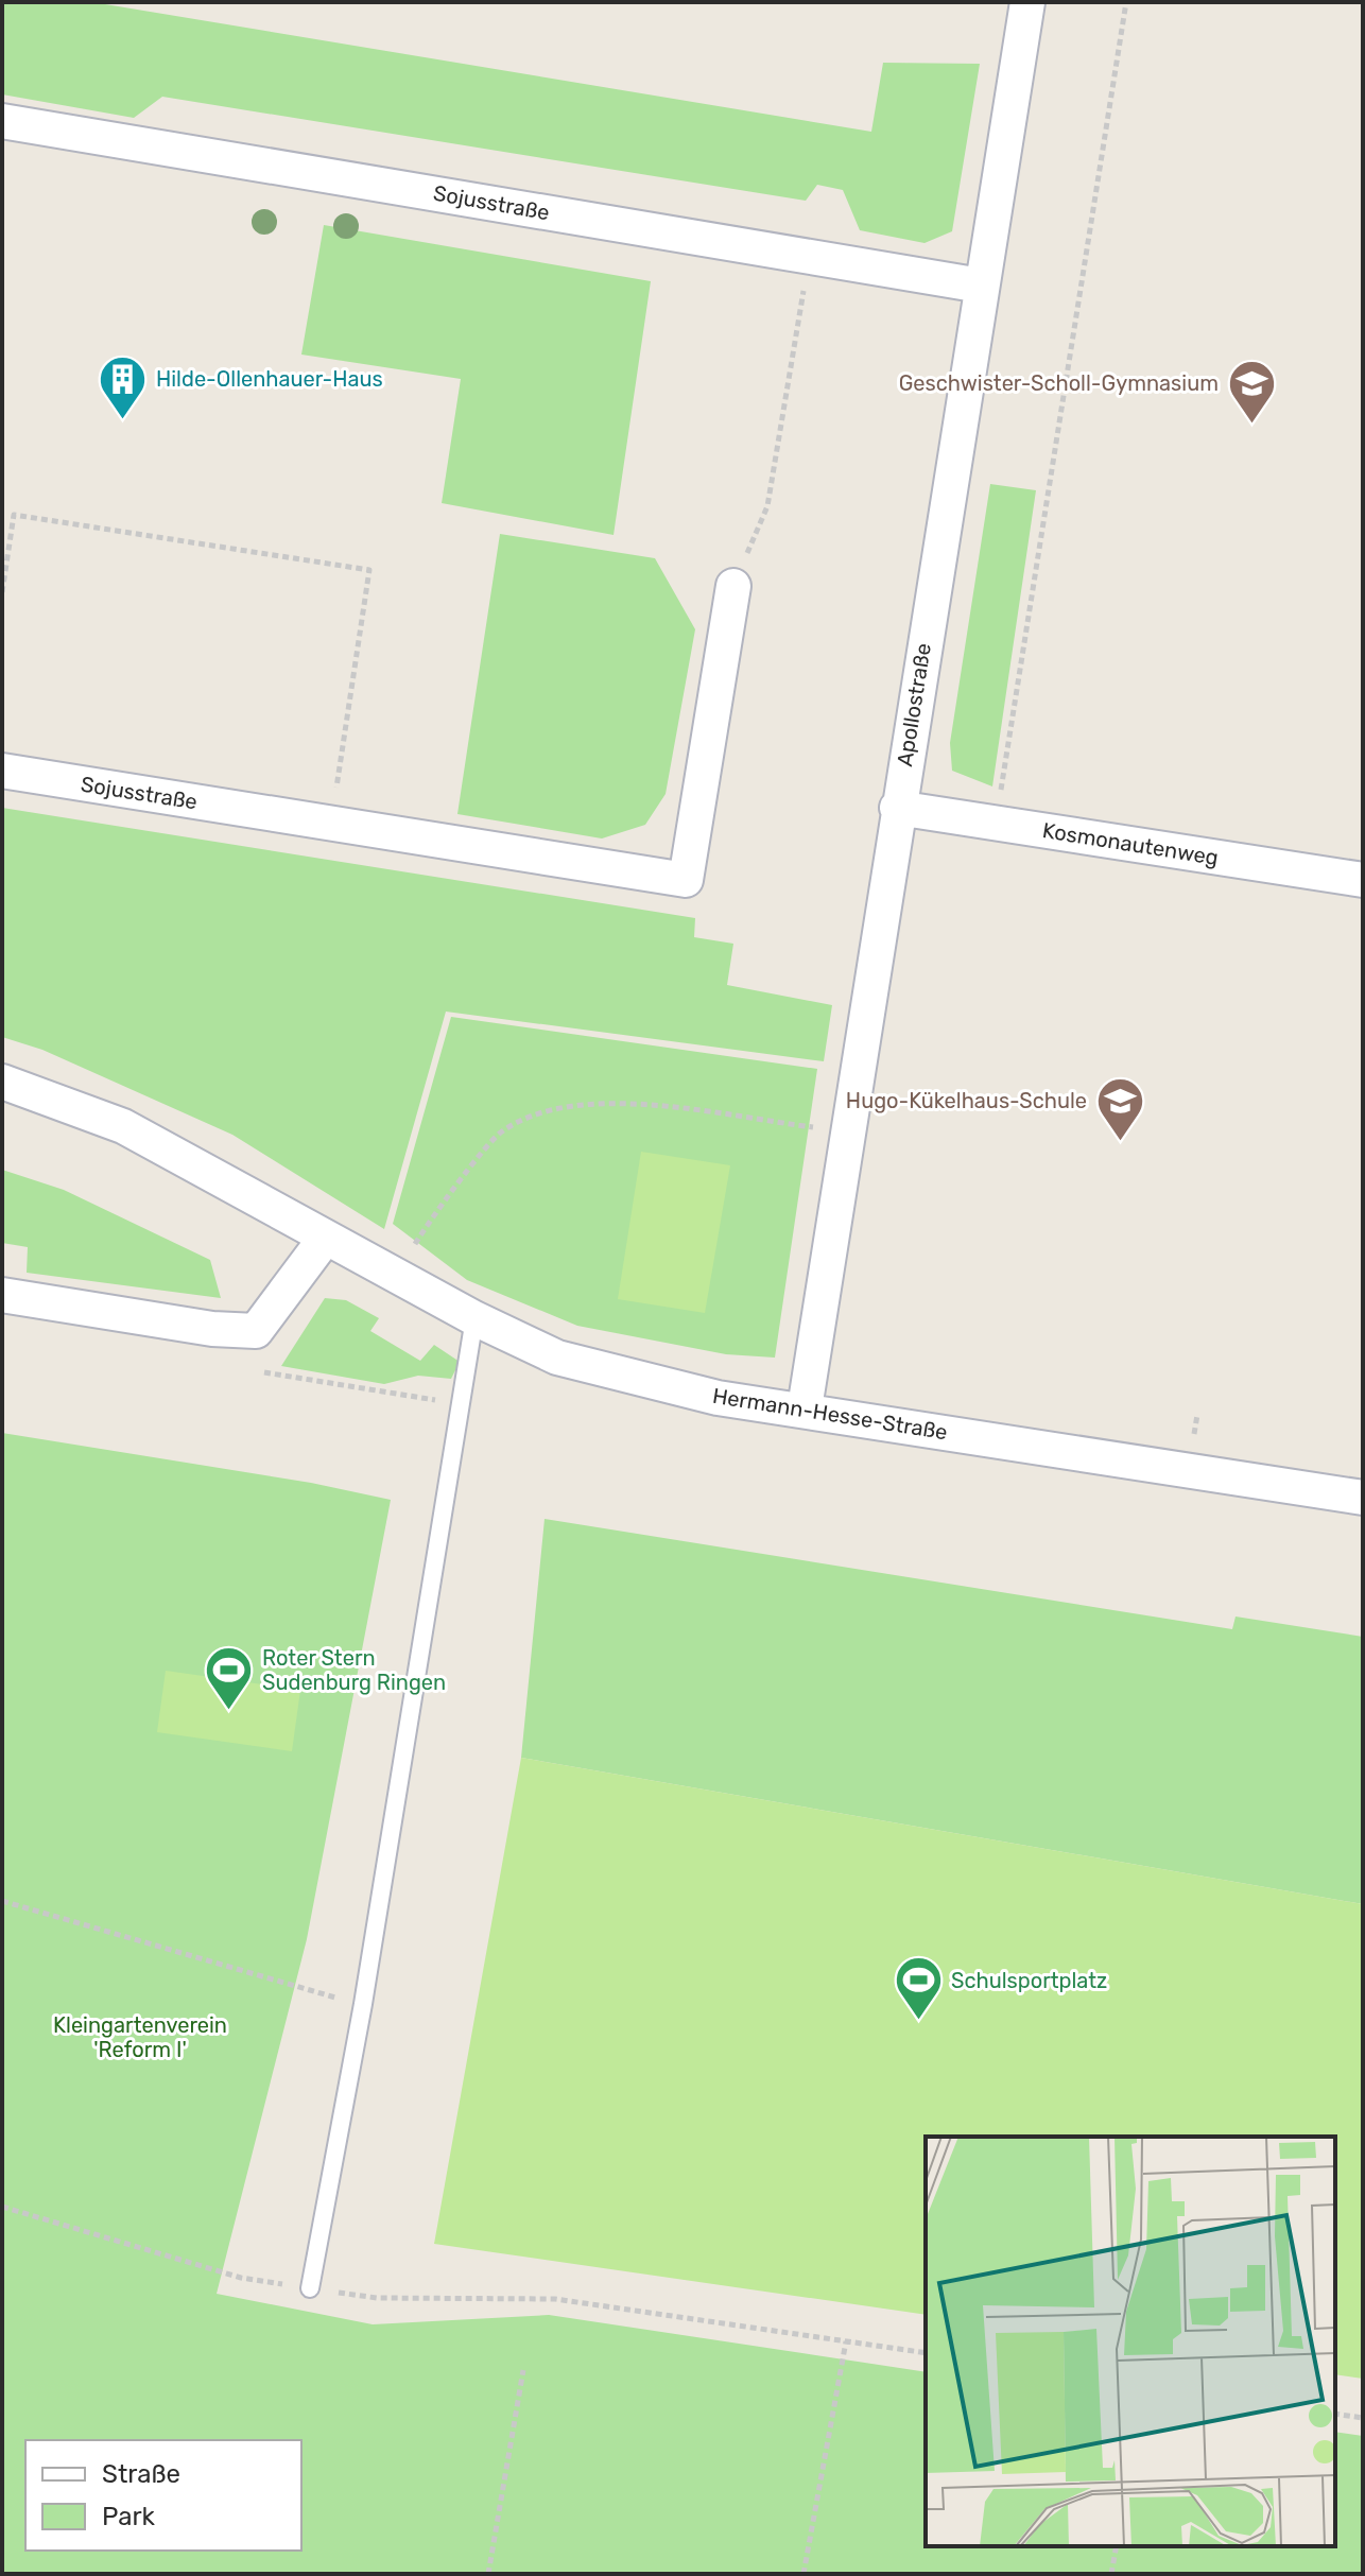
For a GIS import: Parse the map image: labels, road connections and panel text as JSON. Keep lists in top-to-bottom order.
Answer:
{
  "streets": {
    "street": [
      "Sojusstraße",
      "Apollostraße",
      "Kosmonautenweg",
      "Hermann-Hesse-Straße"
    ]
  },
  "crossings": [
    ["Sojusstraße", "Apollostraße"],
    ["Apollostraße", "Kosmonautenweg"],
    ["Apollostraße", "Hermann-Hesse-Straße"]
  ],
  "parks": ["Kleingartenverein 'Reform I'"],
  "places": {
    "building": ["Hilde-Ollenhauer-Haus"],
    "school or university": ["Geschwister-Scholl-Gymnasium", "Hugo-Kükelhaus-Schule"],
    "sports": ["Roter Stern Sudenburg Ringen", "Schulsportplatz"]
  },
  "legend": ["Straße", "Park"]
}
